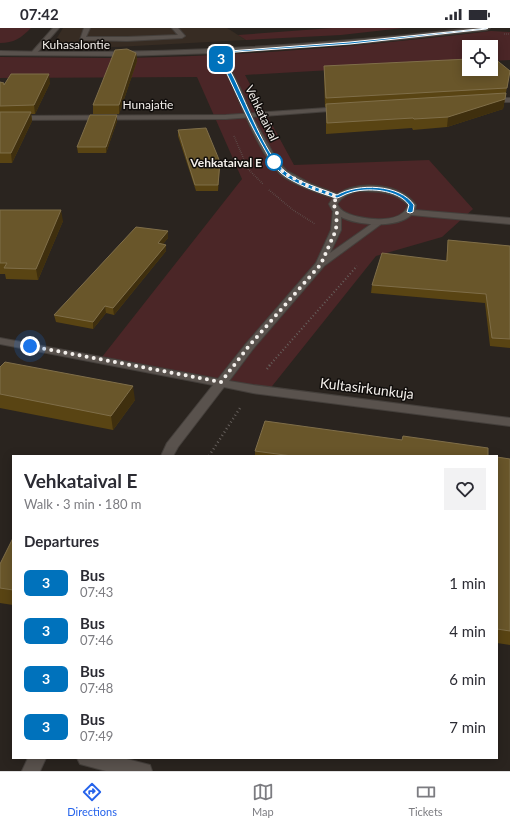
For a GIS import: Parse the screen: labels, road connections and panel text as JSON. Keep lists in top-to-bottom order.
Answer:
{
  "streets": {
    "street": [
      "Kuhasalontie",
      "Hunajatie",
      "Vehkataival",
      "Kultasirkunkuja"
    ]
  },
  "crossings": [
    ["Kuhasalontie", "Vehkataival"],
    ["Hunajatie", "Vehkataival"]
  ],
  "places": ["Vehkataival E"],
  "lines": ["bus line 3"],
  "page": {
    "status": "07:42",
    "on_map": "3",
    "heading": [
      ["Vehkataival E", "Walk · 3 min · 180 m"],
      "Departures"
    ],
    "list": [
      {
        "mark": "3",
        "name": "Bus",
        "note": "07:43",
        "value": "1 min"
      },
      {
        "mark": "3",
        "name": "Bus",
        "note": "07:46",
        "value": "4 min"
      },
      {
        "mark": "3",
        "name": "Bus",
        "note": "07:48",
        "value": "6 min"
      },
      {
        "mark": "3",
        "name": "Bus",
        "note": "07:49",
        "value": "7 min"
      }
    ],
    "tabs": ["Directions", "Map", "Tickets"]
  }
}
